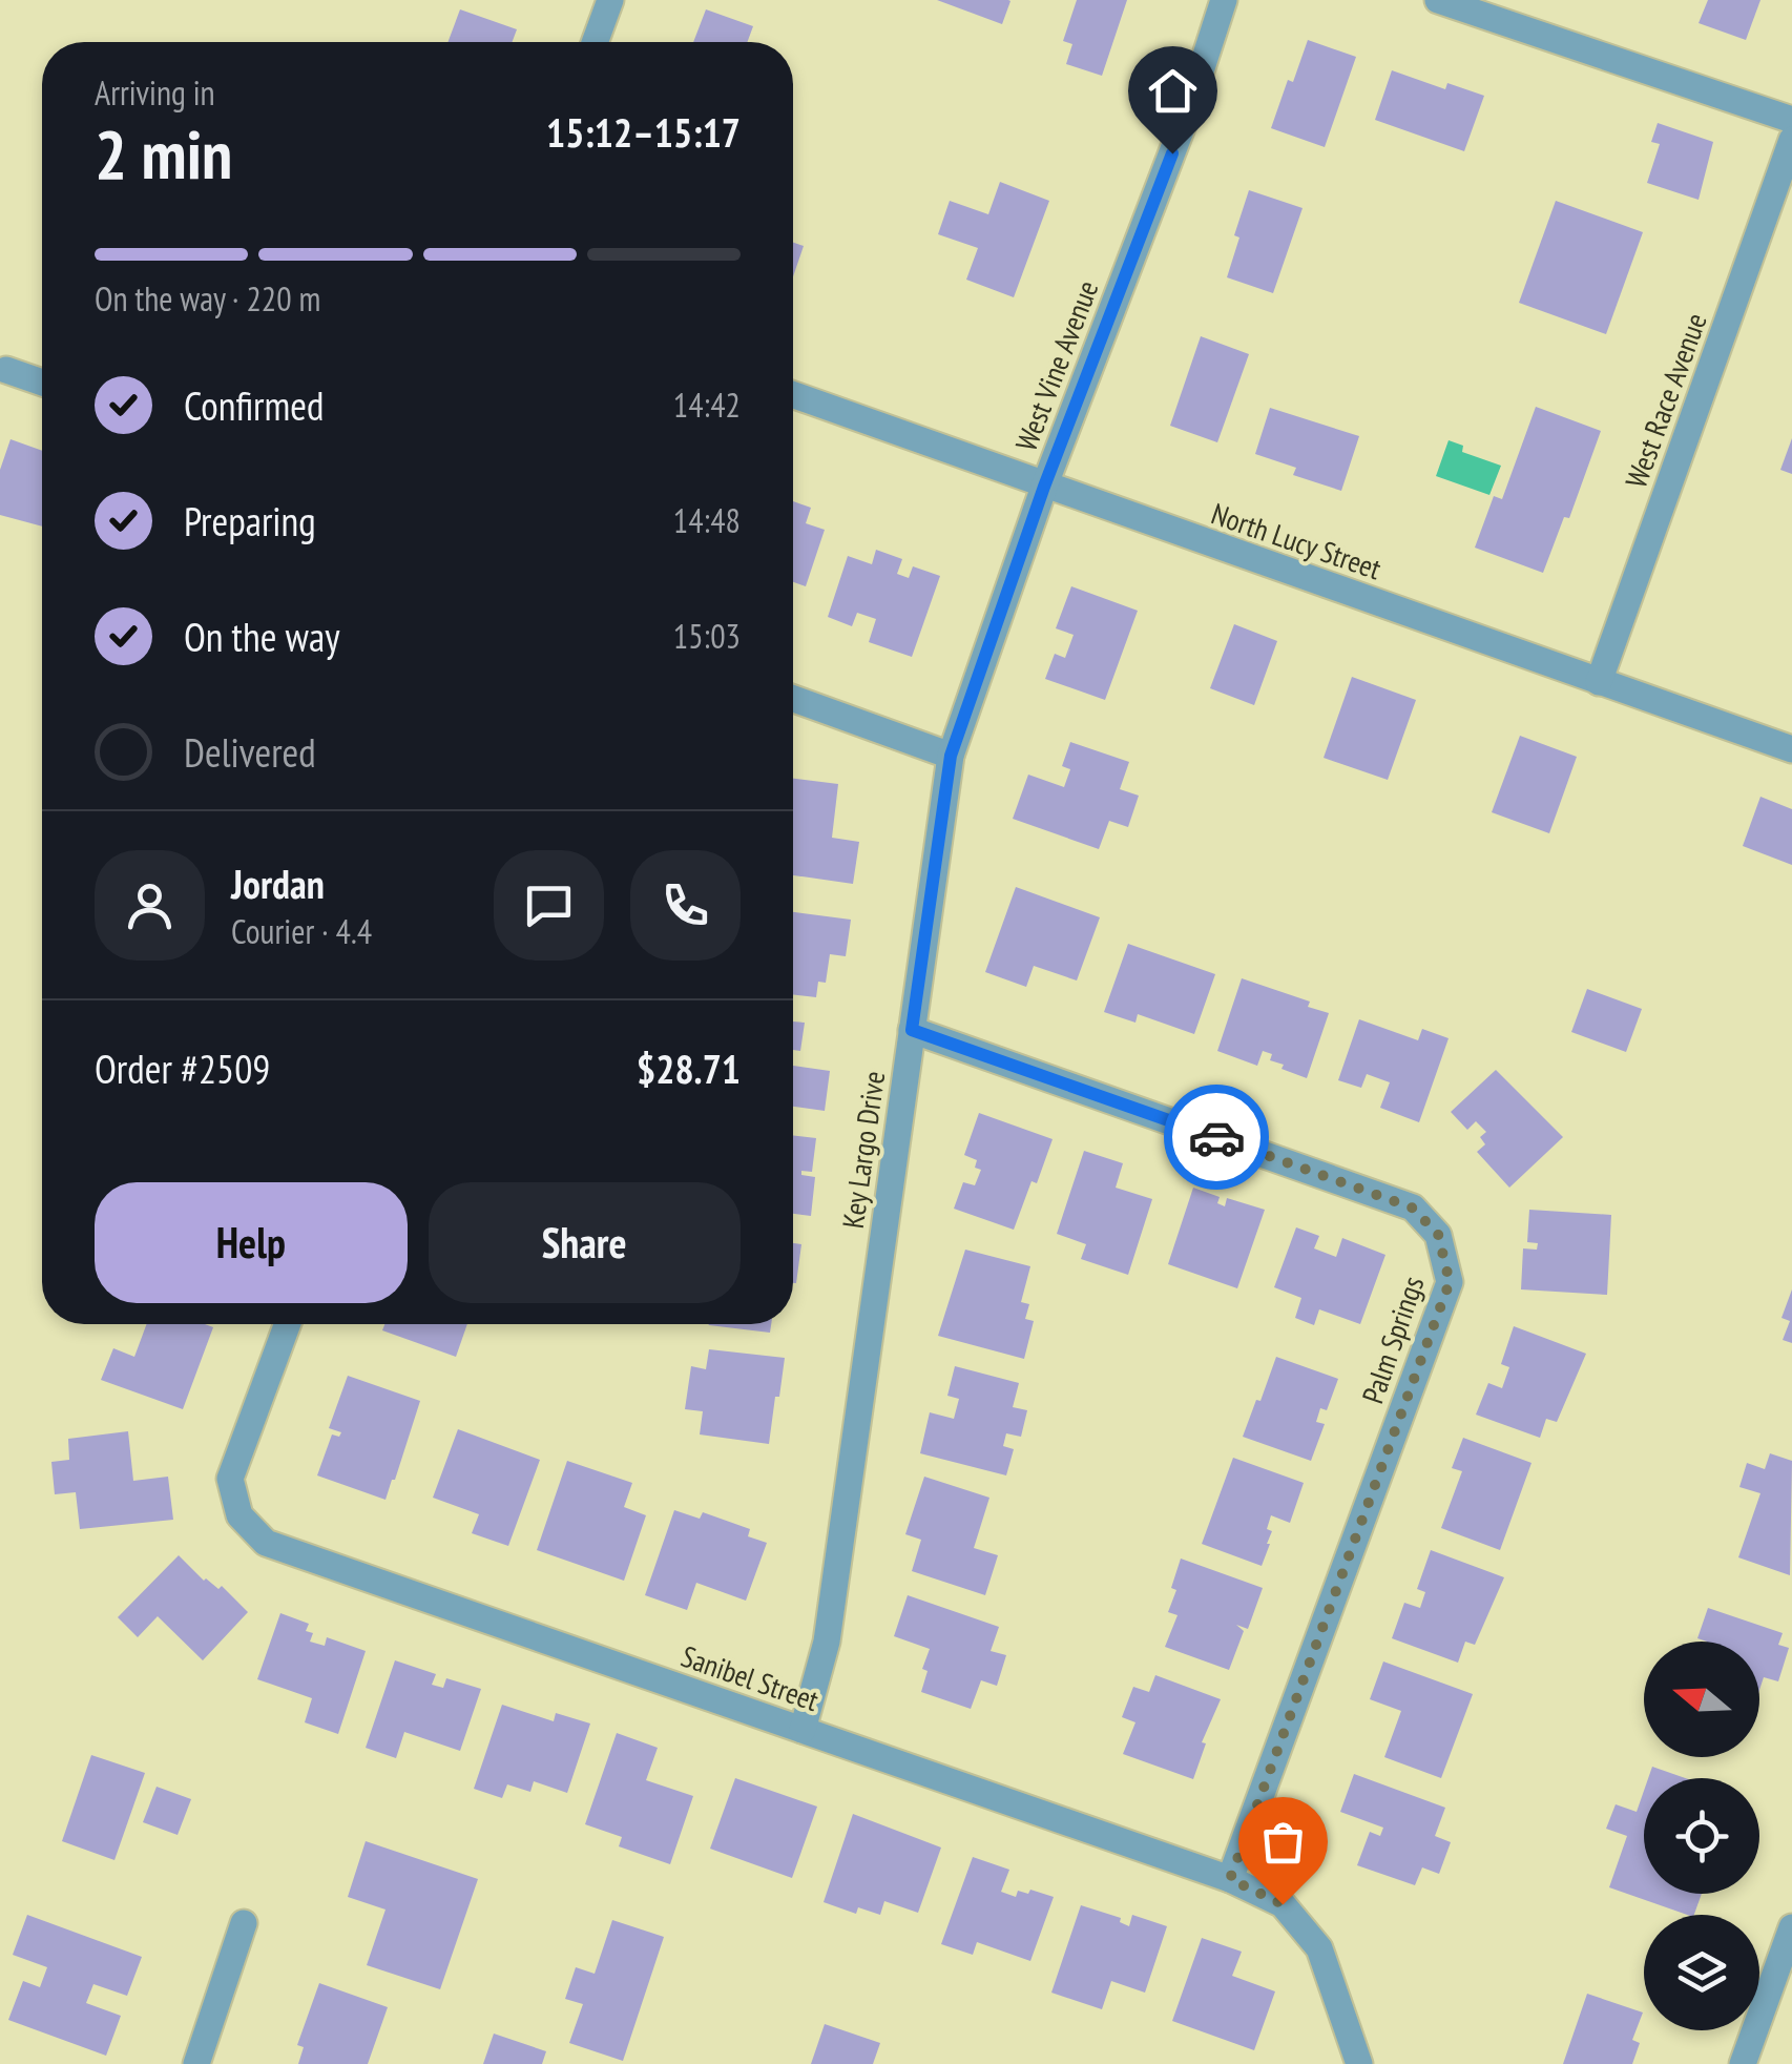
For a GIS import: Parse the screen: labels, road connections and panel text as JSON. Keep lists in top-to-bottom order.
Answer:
{
  "streets": {
    "street": [
      "West Vine Avenue",
      "West Race Avenue",
      "North Lucy Street",
      "Key Largo Drive",
      "Palm Springs",
      "Sanibel Street"
    ]
  },
  "crossings": [
    ["West Vine Avenue", "North Lucy Street"],
    ["West Vine Avenue", "Key Largo Drive"],
    ["West Race Avenue", "North Lucy Street"],
    ["Key Largo Drive", "Palm Springs"],
    ["Key Largo Drive", "Sanibel Street"],
    ["Palm Springs", "Sanibel Street"]
  ],
  "north": "left",
  "page": {
    "heading": ["2 min", "Arriving in", "15:12–15:17"],
    "panel": [
      "Jordan",
      "Courier · 4.4",
      "Order #2509",
      "$28.71"
    ],
    "bar": "On the way · 220 m",
    "list": [
      ["Confirmed", "14:42"],
      ["Preparing", "14:48"],
      ["On the way", "15:03"],
      "Delivered"
    ],
    "buttons": ["Help", "Share"]
  }
}
